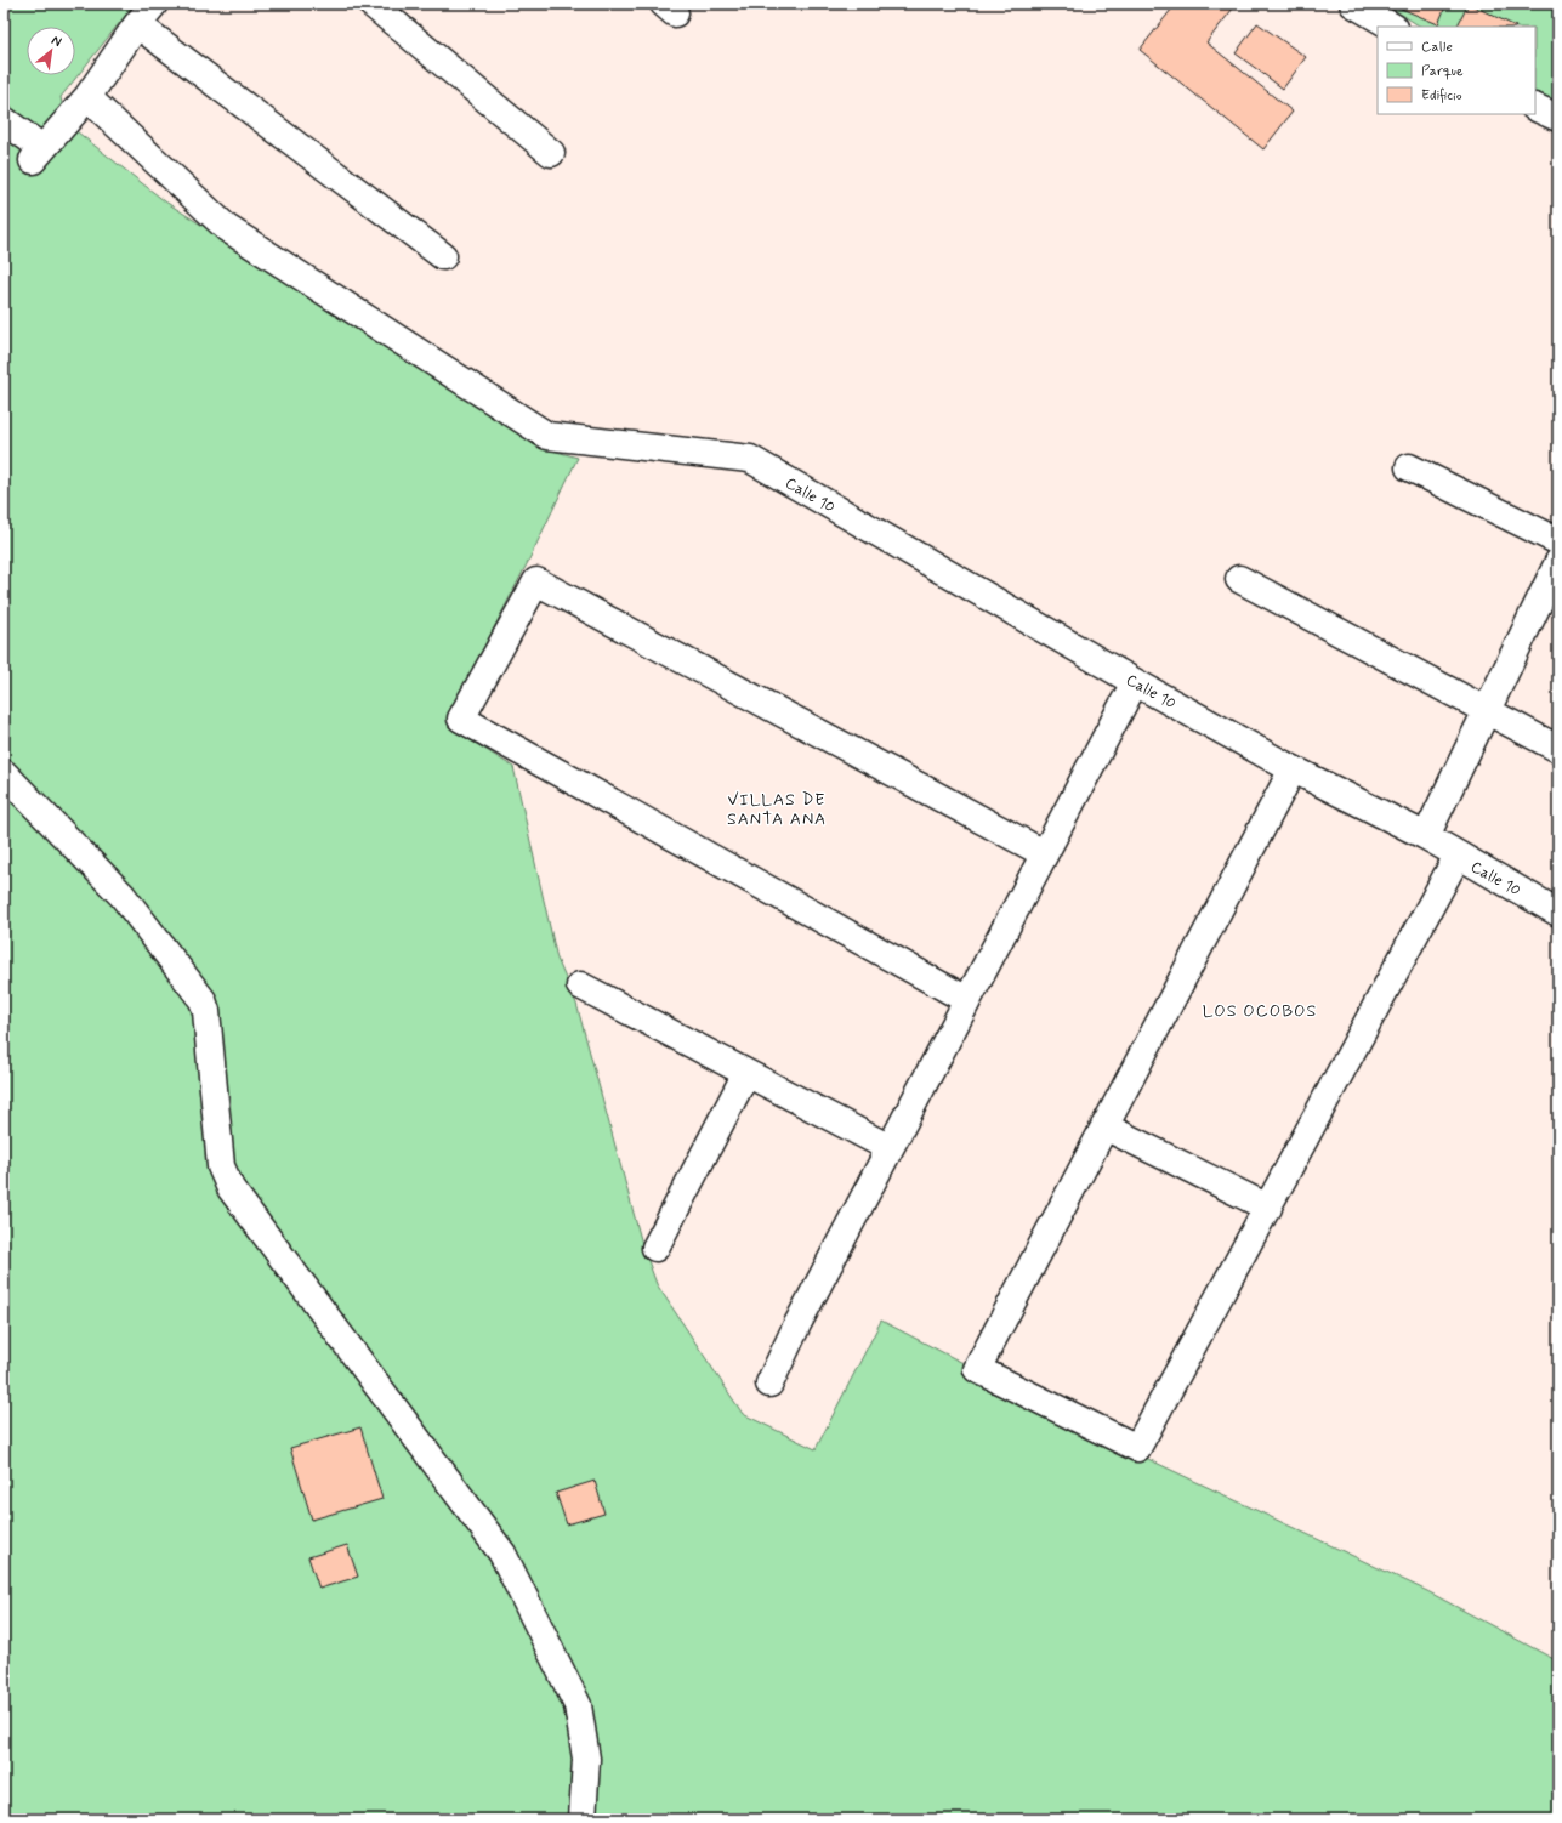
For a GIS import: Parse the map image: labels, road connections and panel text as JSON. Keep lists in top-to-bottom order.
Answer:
{
  "streets": {
    "street": ["Calle 10"]
  },
  "districts": ["VILLAS DE SANTA ANA", "LOS OCOBOS"],
  "legend": ["Calle", "Parque", "Edificio"],
  "north": "top right"
}
